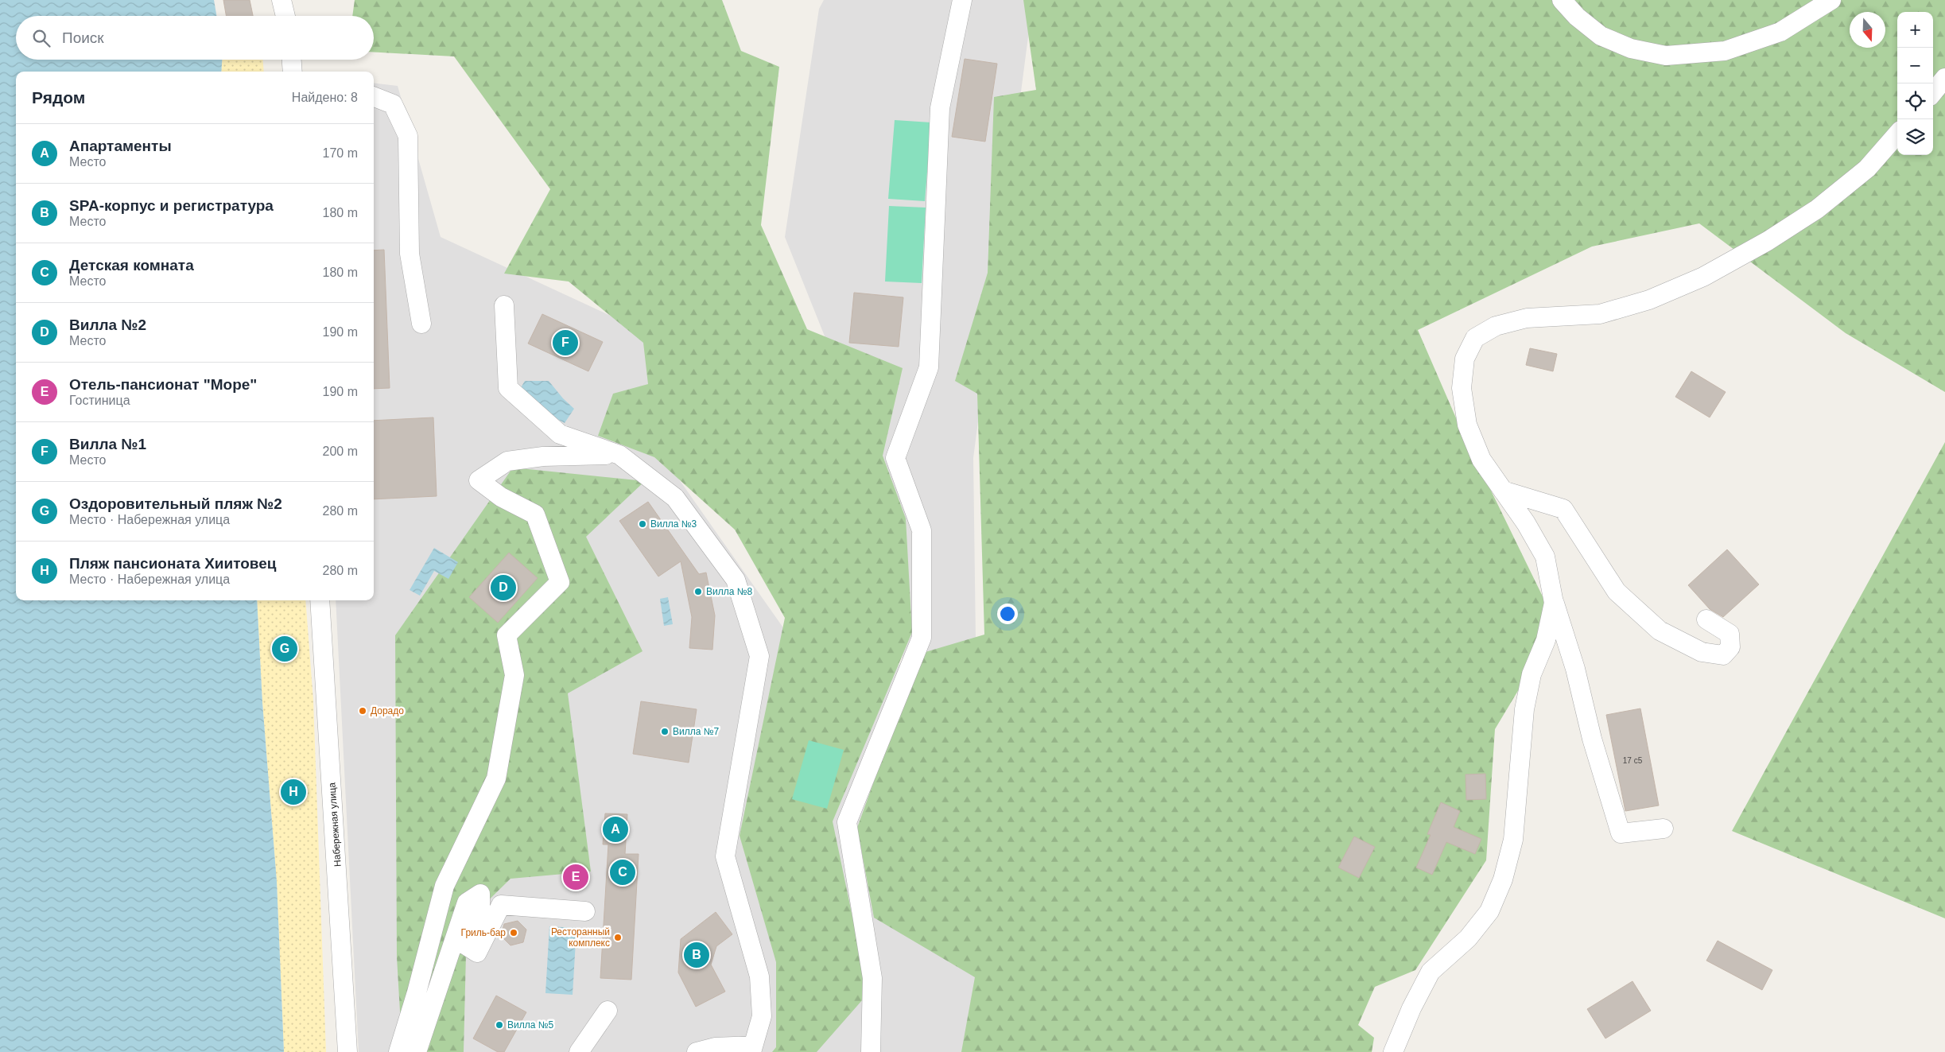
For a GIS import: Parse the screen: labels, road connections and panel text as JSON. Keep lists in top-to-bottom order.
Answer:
{
  "streets": {
    "street": ["Набережная улица"]
  },
  "places": [
    "Вилла №3",
    "Вилла №8",
    "Дорадо",
    "Вилла №7",
    "Гриль-бар",
    "Ресторанный комплекс",
    "Вилла №5"
  ],
  "house_numbers": ["17 с5"],
  "north": "bottom",
  "page": {
    "map_buttons": ["+", "−"],
    "search": "Поиск",
    "heading": ["Рядом", "Найдено: 8"],
    "list": [
      {
        "mark": "A",
        "name": "Апартаменты",
        "note": "Место",
        "value": "170 m"
      },
      {
        "mark": "B",
        "name": "SPA-корпус и регистратура",
        "note": "Место",
        "value": "180 m"
      },
      {
        "mark": "C",
        "name": "Детская комната",
        "note": "Место",
        "value": "180 m"
      },
      {
        "mark": "D",
        "name": "Вилла №2",
        "note": "Место",
        "value": "190 m"
      },
      {
        "mark": "E",
        "name": "Отель-пансионат \"Море\"",
        "note": "Гостиница",
        "value": "190 m"
      },
      {
        "mark": "F",
        "name": "Вилла №1",
        "note": "Место",
        "value": "200 m"
      },
      {
        "mark": "G",
        "name": "Оздоровительный пляж №2",
        "note": "Место · Набережная улица",
        "value": "280 m"
      },
      {
        "mark": "H",
        "name": "Пляж пансионата Хиитовец",
        "note": "Место · Набережная улица",
        "value": "280 m"
      }
    ],
    "pins": [
      "F",
      "D",
      "G",
      "H",
      "A",
      "C",
      "E",
      "B"
    ]
  }
}
